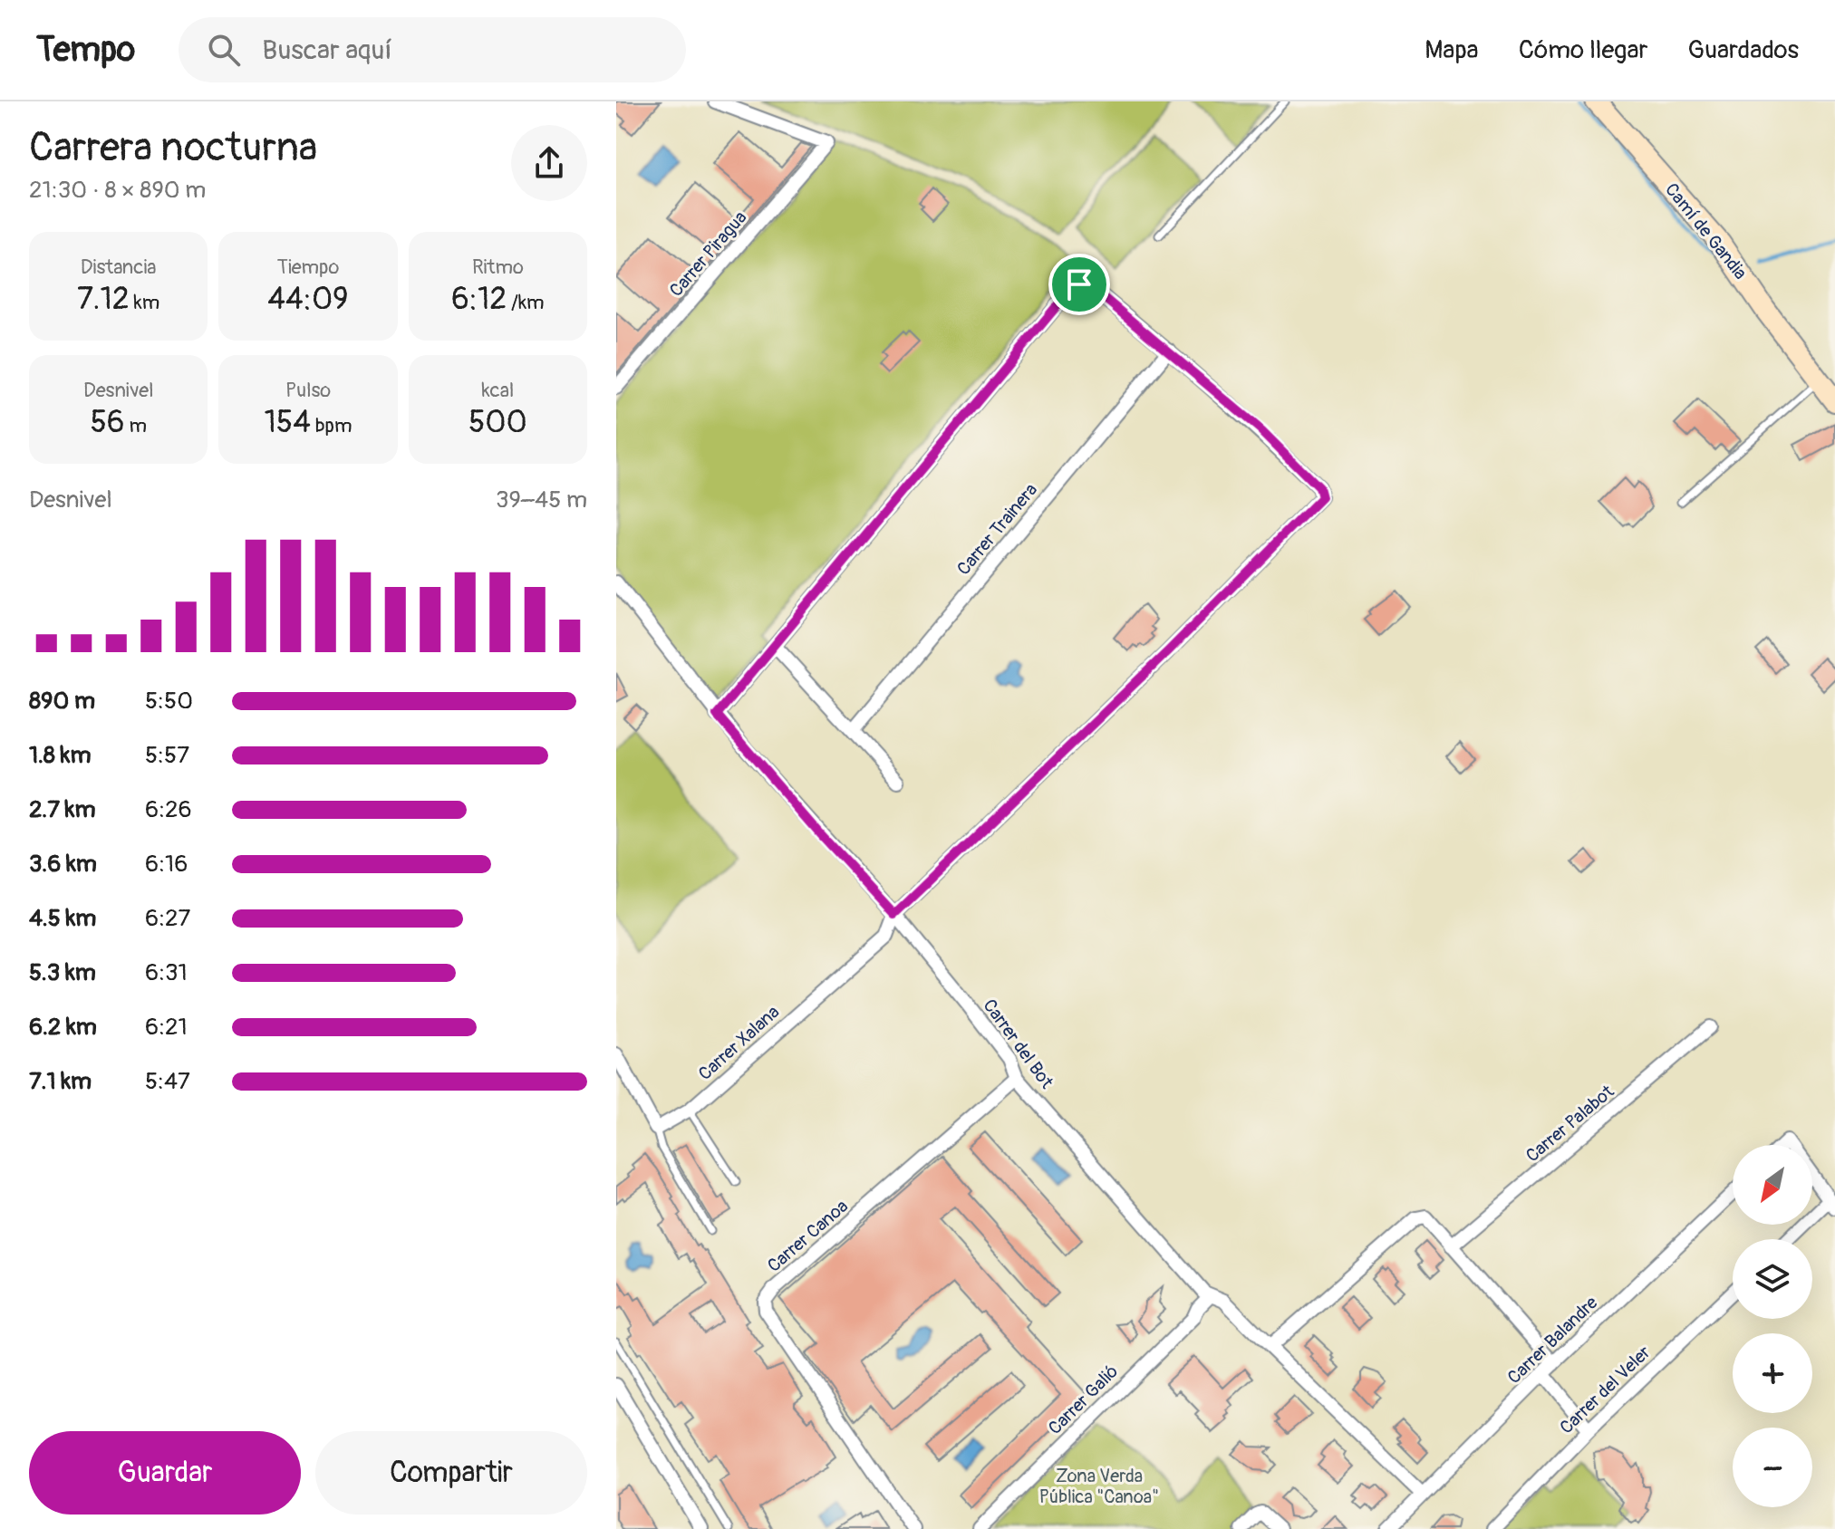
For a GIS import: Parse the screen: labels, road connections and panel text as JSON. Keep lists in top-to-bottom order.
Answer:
{
  "streets": {
    "main road": ["Camí de Gandia"],
    "street": [
      "Carrer Piragua",
      "Carrer Trainera",
      "Carrer Xalana",
      "Carrer del Bot",
      "Carrer Palabot",
      "Carrer Canoa",
      "Carrer Balandre",
      "Carrer del Veler",
      "Carrer Galió"
    ]
  },
  "crossings": [
    ["Carrer Trainera", "Carrer Xalana"],
    ["Carrer Xalana", "Carrer del Bot"],
    ["Carrer del Bot", "Carrer Canoa"],
    ["Carrer del Bot", "Carrer Balandre"],
    ["Carrer del Bot", "Carrer Galió"]
  ],
  "parks": ["Zona Verda Pública \"Canoa\""],
  "north": "bottom left",
  "page": {
    "header": "Tempo",
    "search": "Buscar aquí",
    "nav": ["Mapa", "Cómo llegar", "Guardados"],
    "heading": ["Carrera nocturna", "21:30 · 8 × 890 m"],
    "stats": [
      ["Distancia", "7.12 km"],
      ["Tiempo", "44:09"],
      ["Ritmo", "6:12 /km"],
      ["Desnivel", "56 m"],
      ["Pulso", "154 bpm"],
      ["kcal", "500"]
    ],
    "chart": ["Desnivel", "39–45 m"],
    "list": [
      {
        "name": "890 m",
        "note": "5:50"
      },
      {
        "name": "1.8 km",
        "note": "5:57"
      },
      {
        "name": "2.7 km",
        "note": "6:26"
      },
      {
        "name": "3.6 km",
        "note": "6:16"
      },
      {
        "name": "4.5 km",
        "note": "6:27"
      },
      {
        "name": "5.3 km",
        "note": "6:31"
      },
      {
        "name": "6.2 km",
        "note": "6:21"
      },
      {
        "name": "7.1 km",
        "note": "5:47"
      }
    ],
    "map_buttons": ["+", "−"],
    "buttons": ["Guardar", "Compartir"]
  }
}
